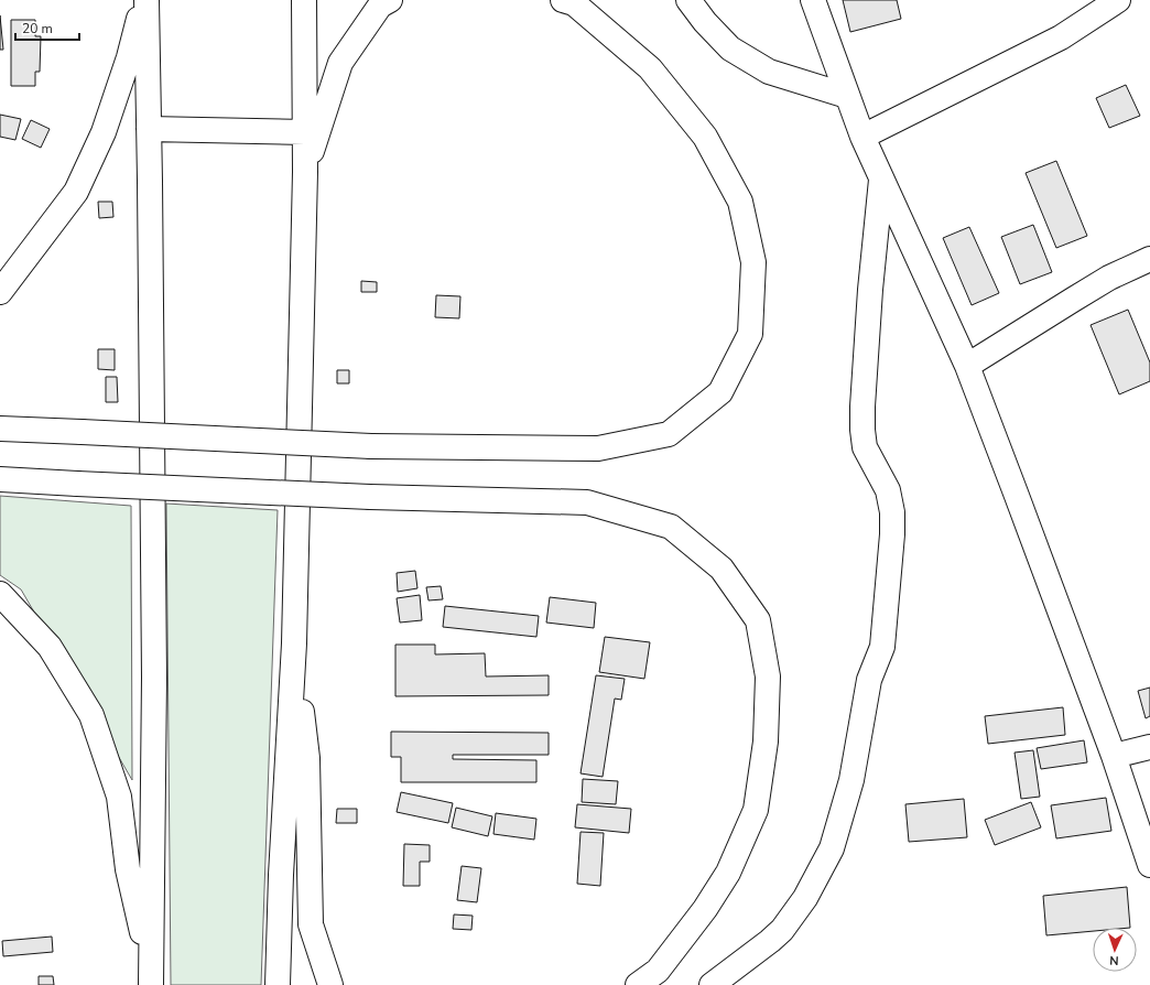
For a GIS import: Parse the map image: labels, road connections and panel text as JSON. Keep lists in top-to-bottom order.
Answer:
{
  "scale_bar": "20 m",
  "north": "bottom"
}
